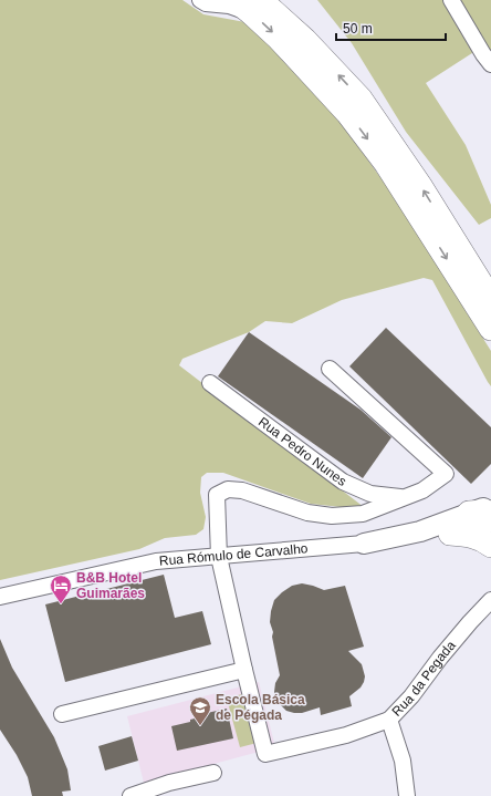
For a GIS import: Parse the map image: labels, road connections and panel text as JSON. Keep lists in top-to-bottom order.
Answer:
{
  "streets": {
    "main road": ["Rua Rómulo de Carvalho"],
    "street": ["Rua Pedro Nunes", "Rua da Pegada"]
  },
  "places": {
    "hotel": ["B&B Hotel Guimarães"],
    "school or university": ["Escola Básica de Pégada"]
  },
  "scale_bar": "50 m"
}
